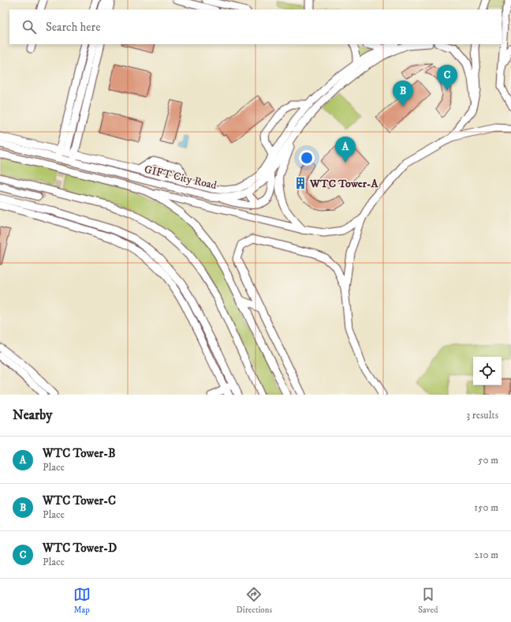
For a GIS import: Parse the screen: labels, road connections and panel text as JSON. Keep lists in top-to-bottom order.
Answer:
{
  "streets": {
    "street": ["GIFT City Road"]
  },
  "places": {
    "building": ["WTC Tower-A"]
  },
  "page": {
    "search": "Search here",
    "pins": ["C", "B", "A"],
    "heading": ["Nearby", "3 results"],
    "list": [
      {
        "mark": "A",
        "name": "WTC Tower-B",
        "note": "Place",
        "value": "50 m"
      },
      {
        "mark": "B",
        "name": "WTC Tower-C",
        "note": "Place",
        "value": "150 m"
      },
      {
        "mark": "C",
        "name": "WTC Tower-D",
        "note": "Place",
        "value": "210 m"
      }
    ],
    "nav": ["Map", "Directions", "Saved"]
  }
}
